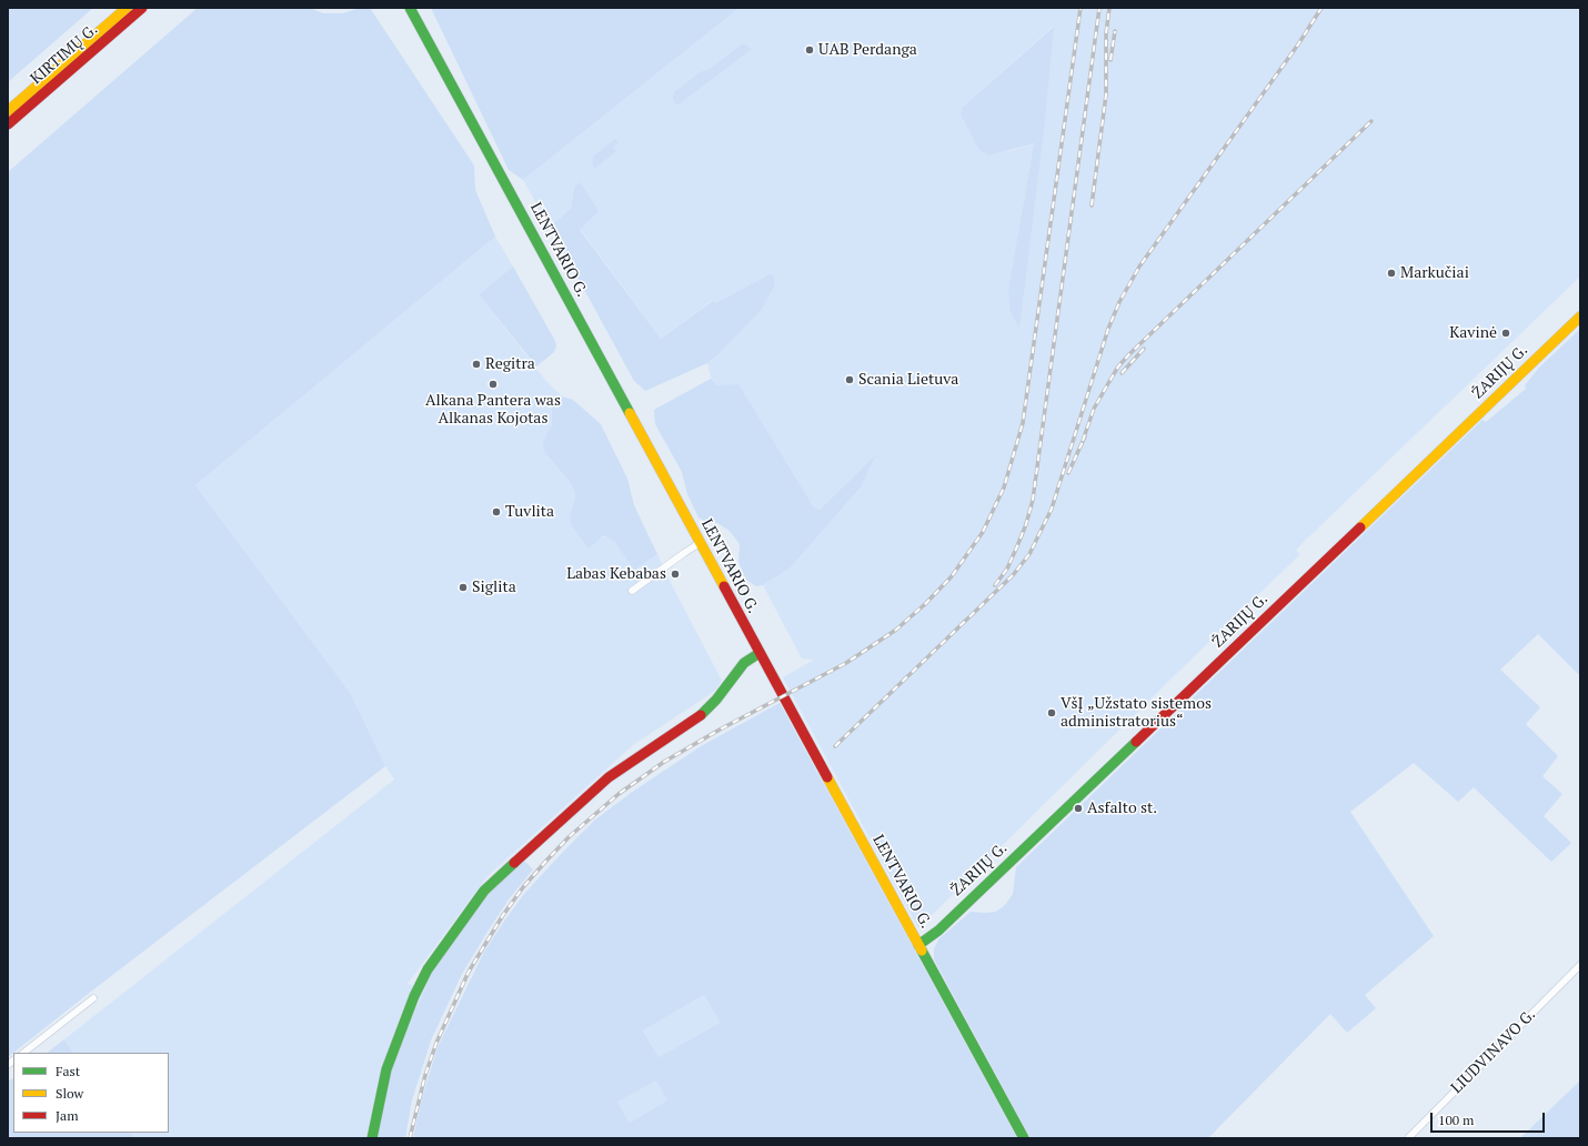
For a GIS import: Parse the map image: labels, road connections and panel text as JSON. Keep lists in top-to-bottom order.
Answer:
{
  "streets": {
    "main road": ["KIRTIMŲ G.", "LENTVARIO G.", "ŽARIJŲ G."],
    "street": ["LIUDVINAVO G."]
  },
  "crossings": [
    ["LENTVARIO G.", "ŽARIJŲ G."]
  ],
  "places": [
    "UAB Perdanga",
    "Markučiai",
    "Kavinė",
    "Regitra",
    "Scania Lietuva",
    "Alkana Pantera was Alkanas Kojotas",
    "Tuvlita",
    "Labas Kebabas",
    "Siglita",
    "VšĮ „Užstato sistemos administratorius“",
    "Asfalto st."
  ],
  "legend": ["Fast", "Slow", "Jam"],
  "scale_bar": "100 m"
}
